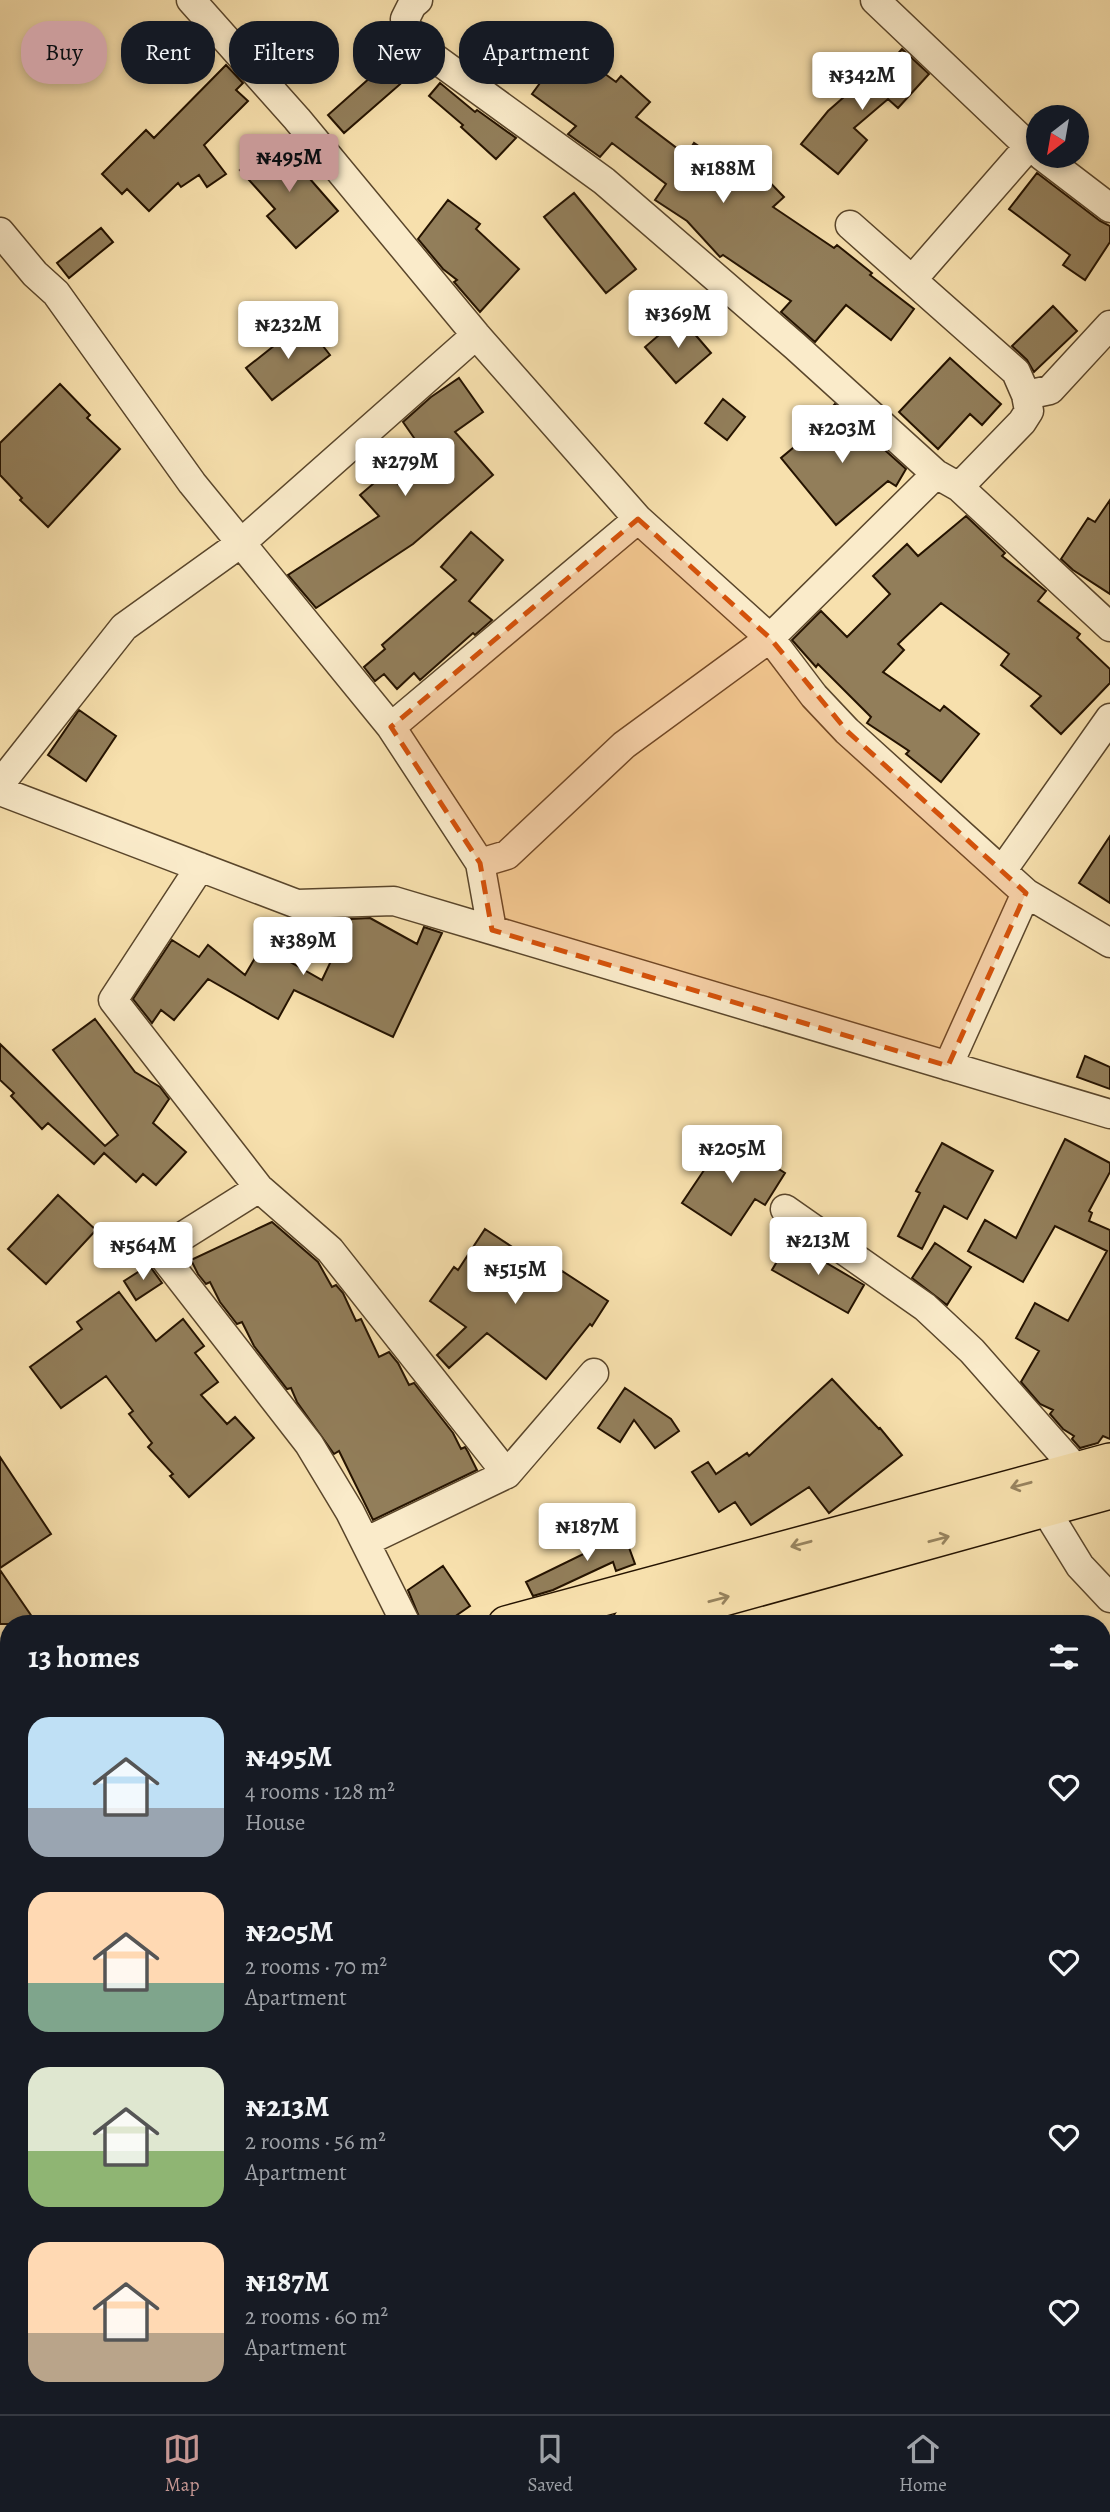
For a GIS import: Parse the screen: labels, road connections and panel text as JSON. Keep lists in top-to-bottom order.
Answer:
{
  "north": "bottom left",
  "page": {
    "chip": [
      "Buy",
      "Rent",
      "Filters",
      "New",
      "Apartment"
    ],
    "price": [
      "₦342M",
      "₦495M",
      "₦188M",
      "₦369M",
      "₦232M",
      "₦203M",
      "₦279M",
      "₦389M",
      "₦205M",
      "₦213M",
      "₦564M",
      "₦515M",
      "₦187M"
    ],
    "heading": "13 homes",
    "list": [
      {
        "name": "₦495M",
        "note": "4 rooms · 128 m² · House"
      },
      {
        "name": "₦205M",
        "note": "2 rooms · 70 m² · Apartment"
      },
      {
        "name": "₦213M",
        "note": "2 rooms · 56 m² · Apartment"
      },
      {
        "name": "₦187M",
        "note": "2 rooms · 60 m² · Apartment"
      }
    ],
    "tabs": ["Map", "Saved", "Home"]
  }
}
